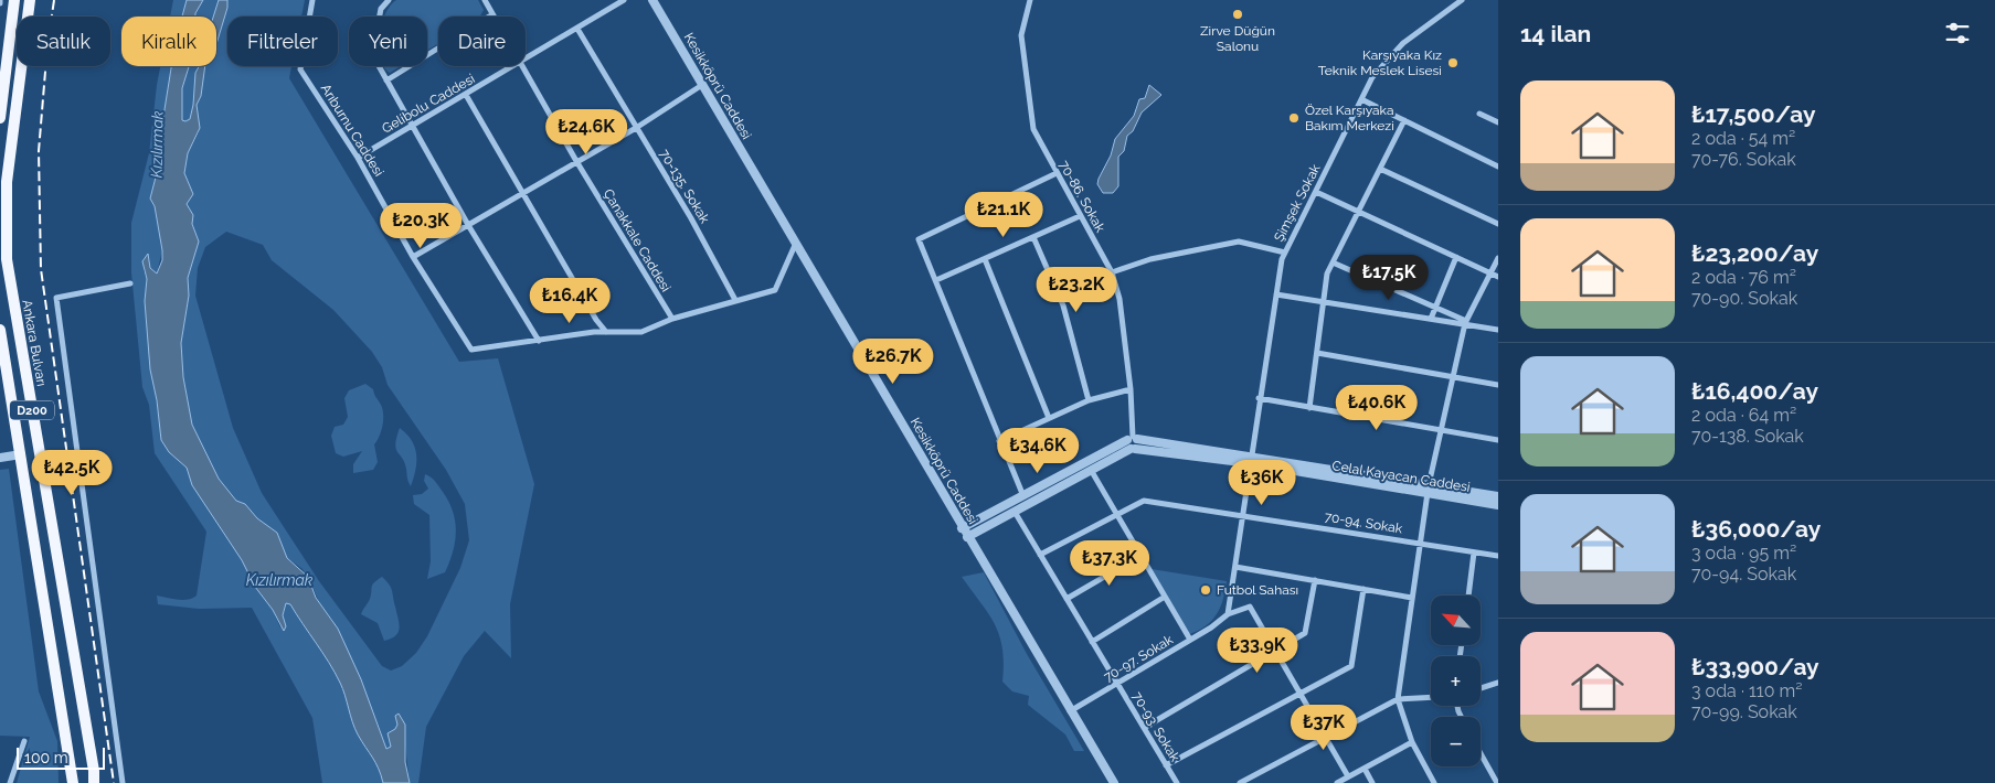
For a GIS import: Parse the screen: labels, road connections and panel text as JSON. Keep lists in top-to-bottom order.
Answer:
{
  "streets": {
    "highway": ["Ankara Bulvarı", "D200"],
    "street": [
      "Kesikköprü Caddesi",
      "Gelibolu Caddesi",
      "Arıburnu Caddesi",
      "70-135. Sokak",
      "70-86. Sokak",
      "Şimşek Sokak",
      "Çanakkale Caddesi",
      "Celal Kayacan Caddesi",
      "70-94. Sokak",
      "70-97. Sokak",
      "70-93. Sokak"
    ]
  },
  "crossings": [
    ["Kesikköprü Caddesi", "70-97. Sokak"],
    ["Gelibolu Caddesi", "Arıburnu Caddesi"],
    ["Gelibolu Caddesi", "70-135. Sokak"],
    ["70-86. Sokak", "Celal Kayacan Caddesi"],
    ["Şimşek Sokak", "Celal Kayacan Caddesi"],
    ["70-94. Sokak", "70-93. Sokak"],
    ["70-97. Sokak", "70-93. Sokak"]
  ],
  "water": ["Kızılırmak"],
  "places": [
    "Zirve Düğün Salonu",
    "Karşıyaka Kız Teknik Meslek Lisesi",
    "Özel Karşıyaka Bakım Merkezi",
    "Futbol Sahası"
  ],
  "scale_bar": "100 m",
  "north": "top left",
  "page": {
    "heading": "14 ilan",
    "chip": [
      "Satılık",
      "Kiralık",
      "Filtreler",
      "Yeni",
      "Daire"
    ],
    "list": [
      {
        "name": "₺17,500/ay",
        "note": "2 oda · 54 m² · 70-76. Sokak"
      },
      {
        "name": "₺23,200/ay",
        "note": "2 oda · 76 m² · 70-90. Sokak"
      },
      {
        "name": "₺16,400/ay",
        "note": "2 oda · 64 m² · 70-138. Sokak"
      },
      {
        "name": "₺36,000/ay",
        "note": "3 oda · 95 m² · 70-94. Sokak"
      },
      {
        "name": "₺33,900/ay",
        "note": "3 oda · 110 m² · 70-99. Sokak"
      }
    ],
    "price": [
      "₺24.6K",
      "₺21.1K",
      "₺20.3K",
      "₺17.5K",
      "₺23.2K",
      "₺16.4K",
      "₺26.7K",
      "₺40.6K",
      "₺34.6K",
      "₺42.5K",
      "₺36K",
      "₺37.3K",
      "₺33.9K",
      "₺37K"
    ],
    "map_buttons": ["+", "−"],
    "scale": "100 m"
  }
}
